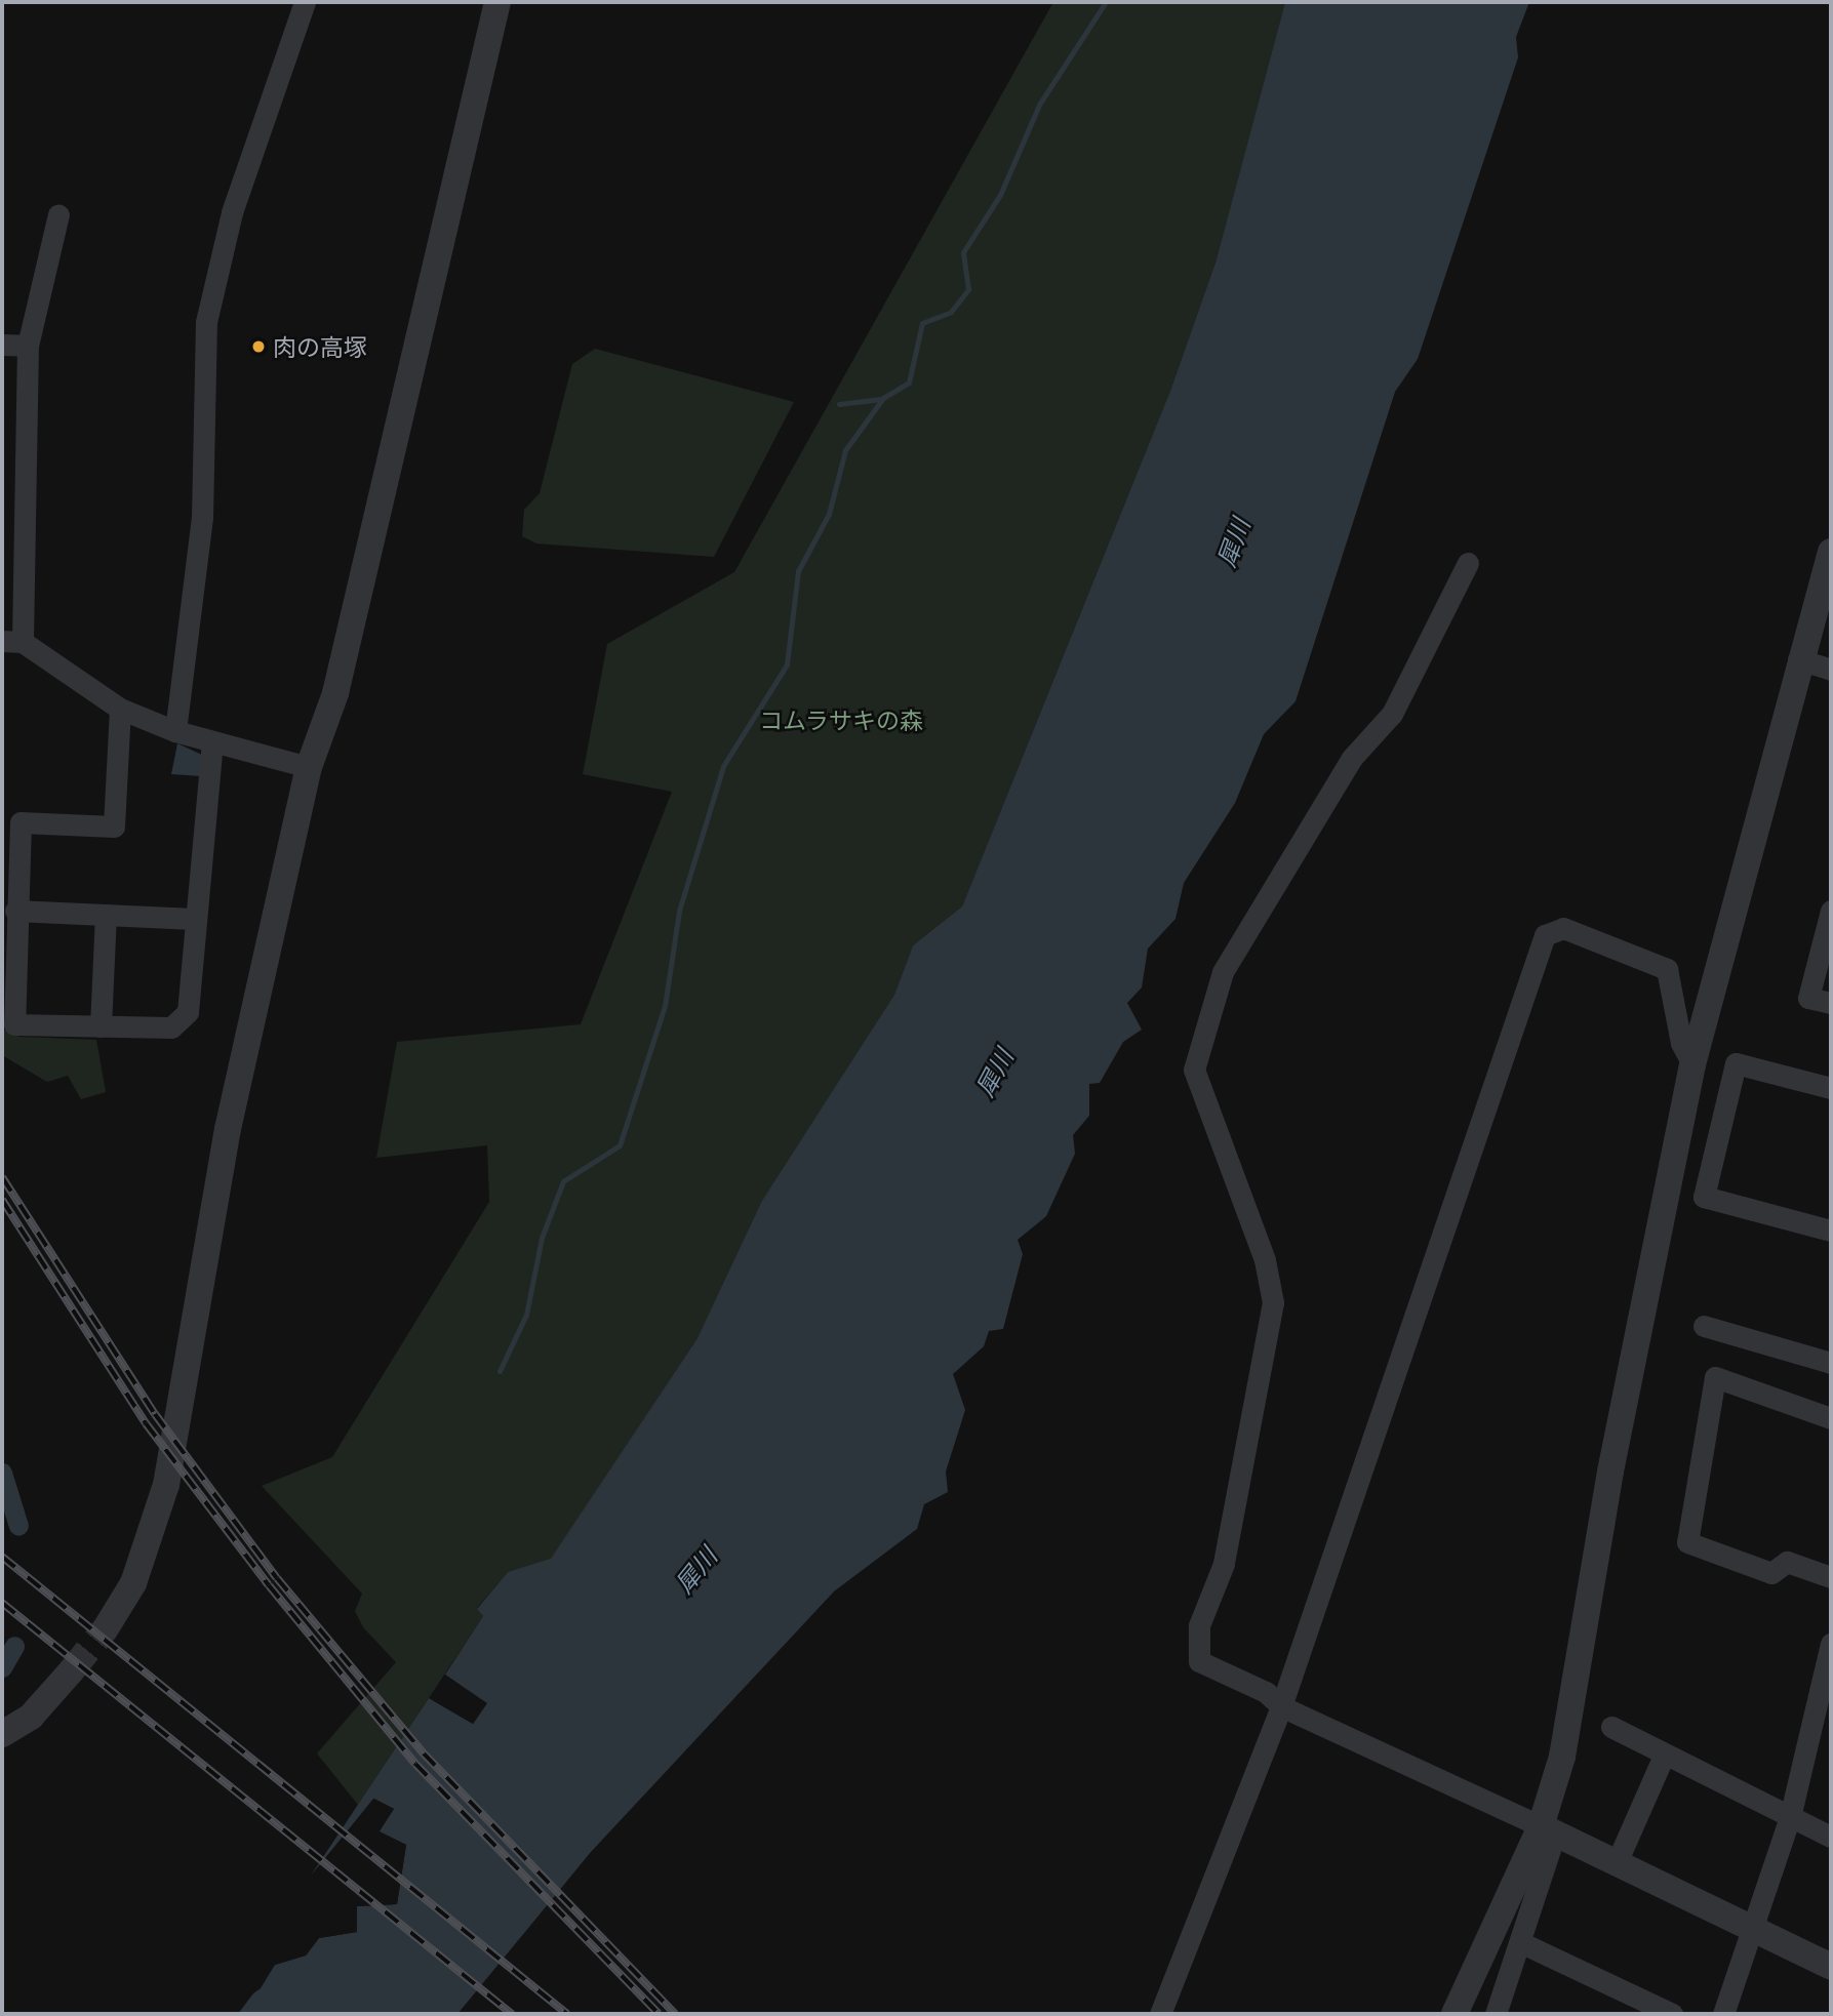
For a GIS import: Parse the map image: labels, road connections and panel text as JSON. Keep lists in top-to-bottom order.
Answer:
{
  "water": ["犀川"],
  "parks": ["コムラサキの森"],
  "places": ["肉の高塚"]
}
